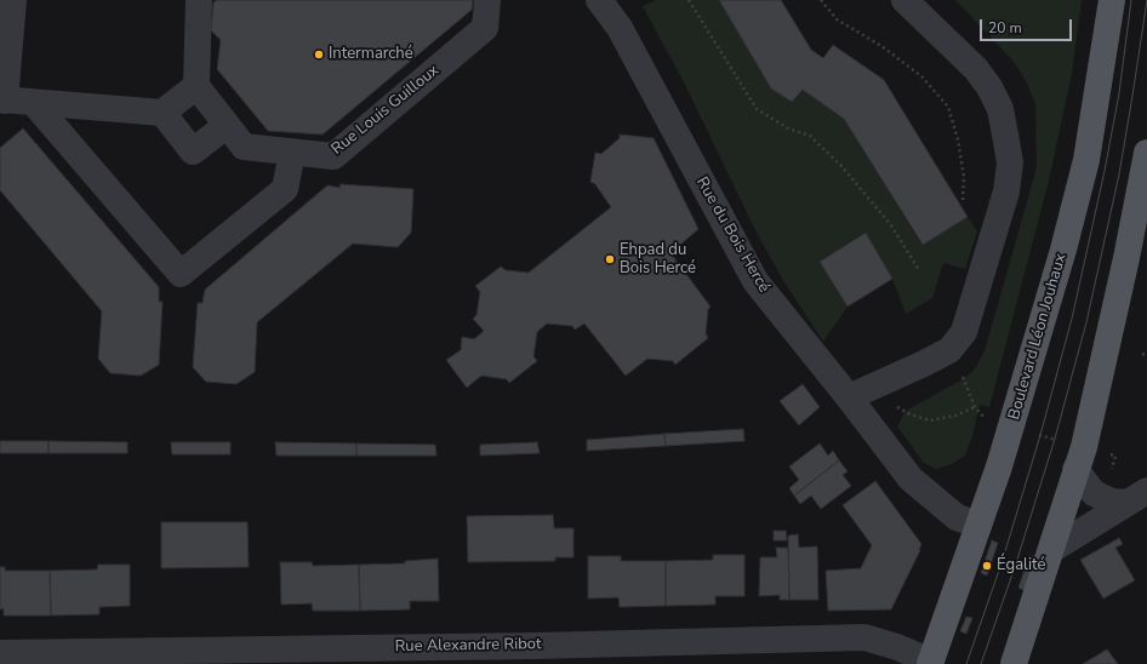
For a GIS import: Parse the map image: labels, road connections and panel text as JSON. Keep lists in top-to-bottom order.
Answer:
{
  "streets": {
    "main road": ["Boulevard Léon Jouhaux"],
    "street": ["Rue Louis Guilloux", "Rue du Bois Hercé", "Rue Alexandre Ribot"]
  },
  "crossings": [
    ["Rue du Bois Hercé", "Boulevard Léon Jouhaux"],
    ["Boulevard Léon Jouhaux", "Rue Alexandre Ribot"]
  ],
  "places": ["Intermarché", "Ehpad du Bois Hercé", "Égalité"],
  "scale_bar": "20 m"
}
